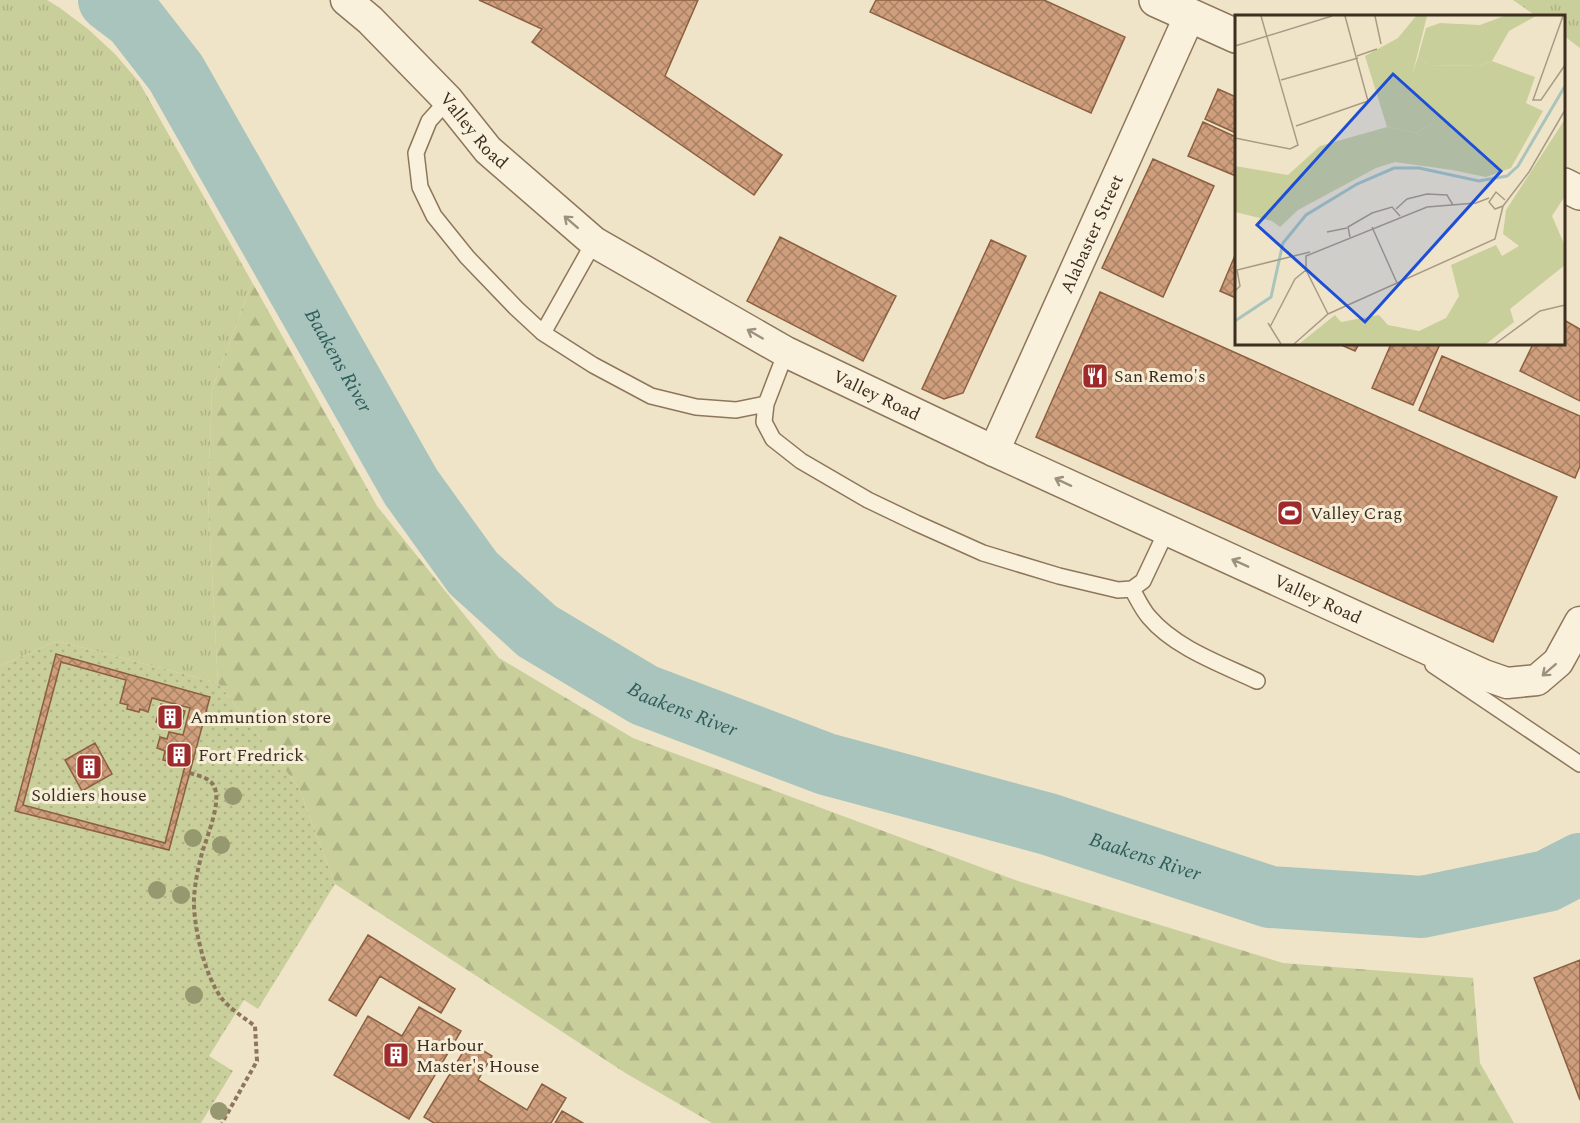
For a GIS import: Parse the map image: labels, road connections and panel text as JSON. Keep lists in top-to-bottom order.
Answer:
{
  "streets": {
    "street": ["Valley Road", "Alabaster Street"]
  },
  "crossings": [
    ["Valley Road", "Alabaster Street"]
  ],
  "one_way": ["Valley Road"],
  "water": ["Baakens River"],
  "places": {
    "restaurant": ["San Remo's"],
    "sports": ["Valley Crag"],
    "building": [
      "Ammuntion store",
      "Fort Fredrick",
      "Soldiers house",
      "Harbour Master's House"
    ]
  }
}
